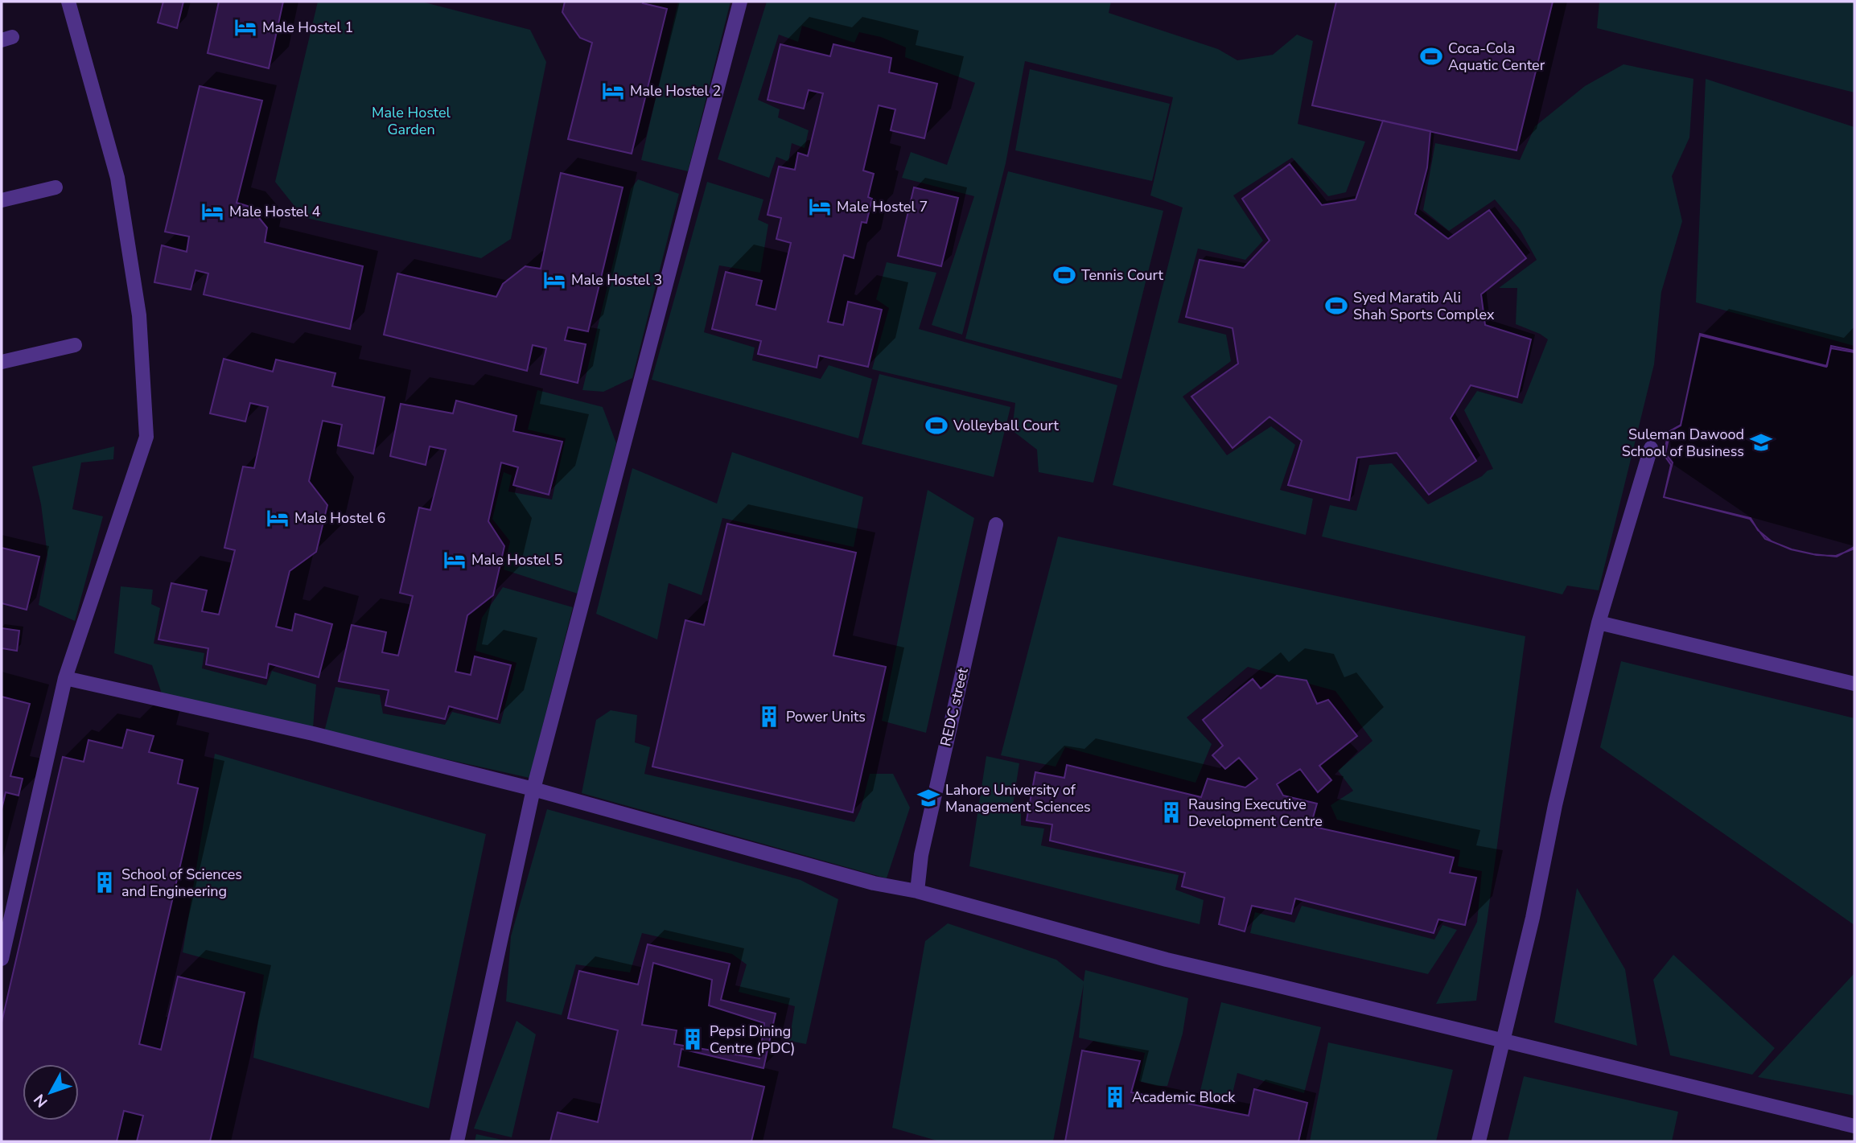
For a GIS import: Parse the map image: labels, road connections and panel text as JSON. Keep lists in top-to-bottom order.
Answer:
{
  "streets": {
    "street": ["REDC street"]
  },
  "parks": ["Male Hostel Garden"],
  "places": {
    "hotel": [
      "Male Hostel 1",
      "Male Hostel 2",
      "Male Hostel 7",
      "Male Hostel 4",
      "Male Hostel 3",
      "Male Hostel 6",
      "Male Hostel 5"
    ],
    "sports": [
      "Coca-Cola Aquatic Center",
      "Tennis Court",
      "Syed Maratib Ali Shah Sports Complex",
      "Volleyball Court"
    ],
    "school or university": ["Suleman Dawood School of Business", "Lahore University of Management Sciences"],
    "building": [
      "Power Units",
      "Rausing Executive Development Centre",
      "School of Sciences and Engineering",
      "Pepsi Dining Centre (PDC)",
      "Academic Block"
    ]
  },
  "north": "bottom left"
}
